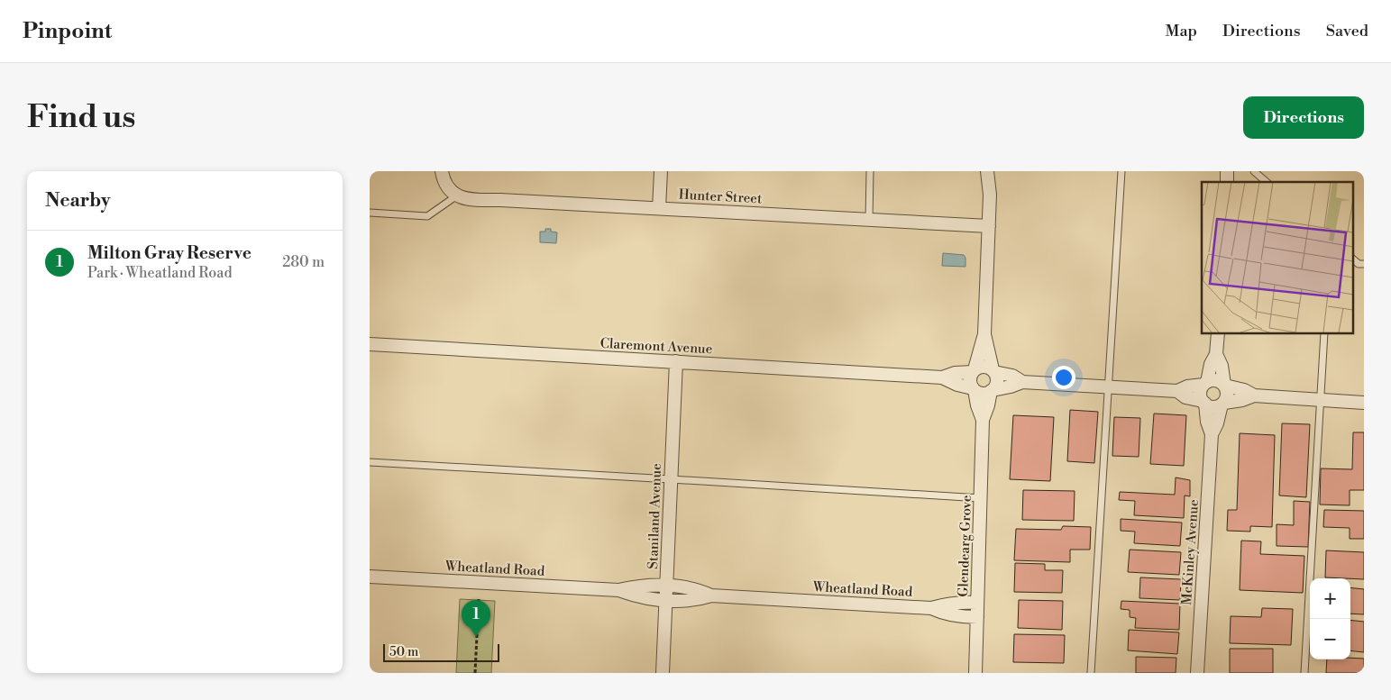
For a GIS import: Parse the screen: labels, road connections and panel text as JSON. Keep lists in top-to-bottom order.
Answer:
{
  "streets": {
    "street": [
      "Hunter Street",
      "Claremont Avenue",
      "Staniland Avenue",
      "Glendearg Grove",
      "McKinley Avenue",
      "Wheatland Road"
    ]
  },
  "crossings": [
    ["Claremont Avenue", "Staniland Avenue"],
    ["Claremont Avenue", "Glendearg Grove"],
    ["Staniland Avenue", "Wheatland Road"],
    ["Glendearg Grove", "Wheatland Road"]
  ],
  "scale_bar": "50 m",
  "page": {
    "header": "Pinpoint",
    "nav": ["Map", "Directions", "Saved"],
    "buttons": "Directions",
    "title": "Find us",
    "heading": "Nearby",
    "list": [
      {
        "mark": "1",
        "name": "Milton Gray Reserve",
        "note": "Park · Wheatland Road",
        "value": "280 m"
      }
    ],
    "map_buttons": ["+", "−"],
    "pins": "1",
    "scale": "50 m"
  }
}
